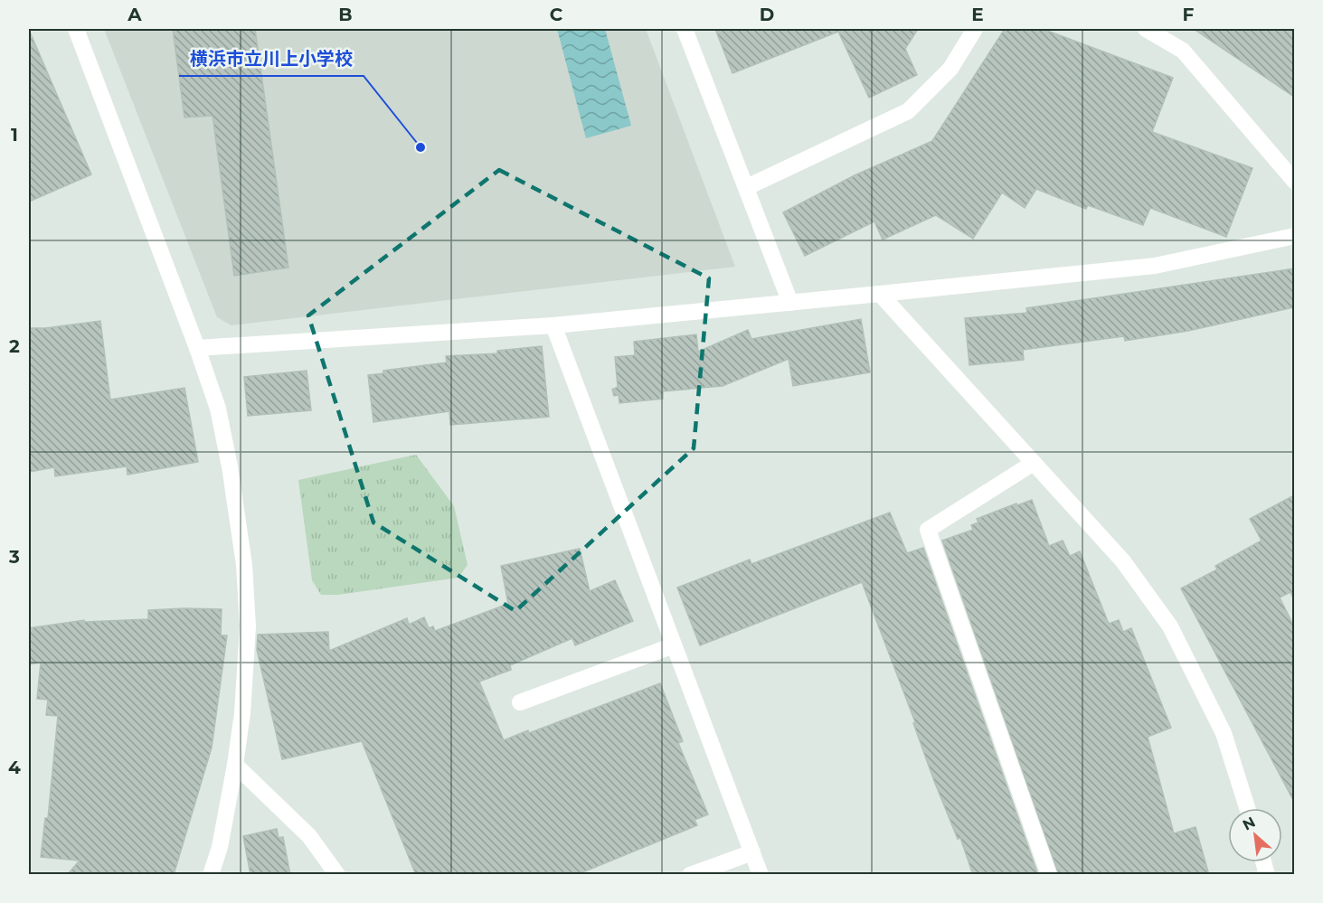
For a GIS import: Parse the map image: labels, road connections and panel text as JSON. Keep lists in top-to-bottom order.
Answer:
{
  "places": ["横浜市立川上小学校"],
  "north": "top left",
  "grid": {
    "columns": [
      "A",
      "B",
      "C",
      "D",
      "E",
      "F"
    ],
    "rows": [
      "1",
      "2",
      "3",
      "4"
    ]
  }
}
